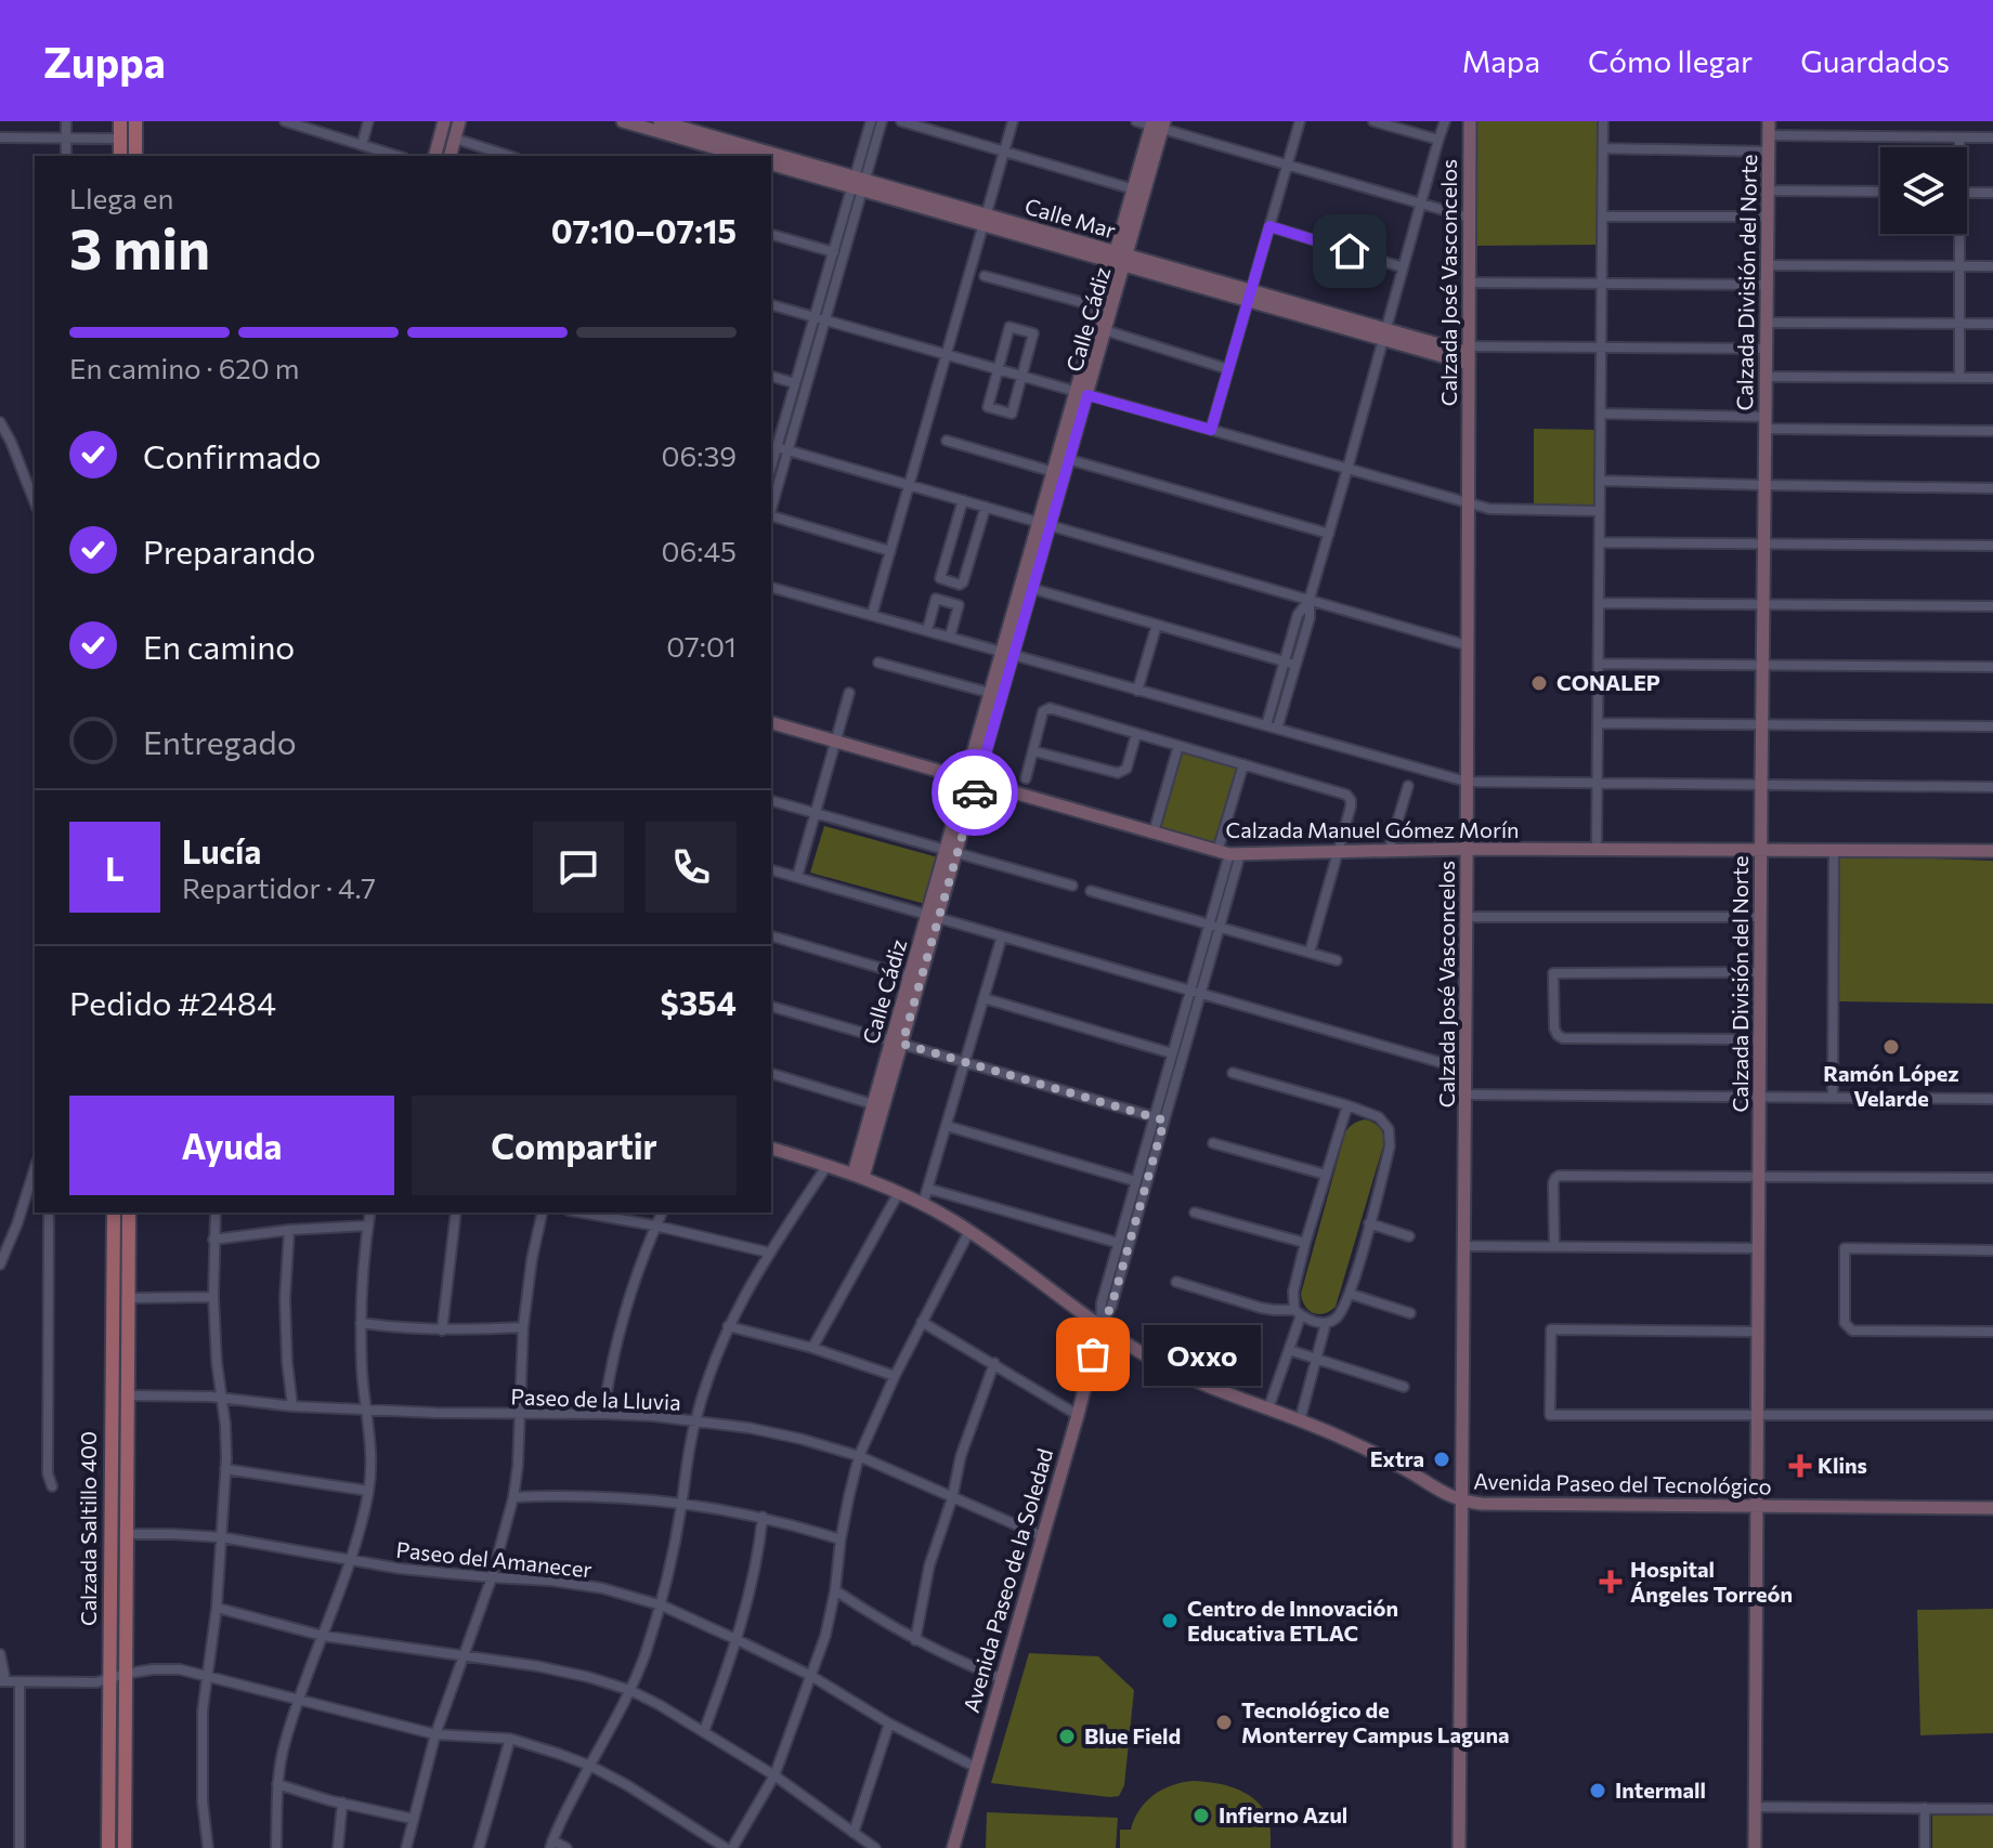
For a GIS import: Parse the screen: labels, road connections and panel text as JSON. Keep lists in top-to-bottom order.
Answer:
{
  "streets": {
    "main road": [
      "Calle Mar",
      "Calzada José Vasconcelos",
      "Calzada División del Norte",
      "Calle Cádiz",
      "Calzada Manuel Gómez Morín",
      "Avenida Paseo del Tecnológico",
      "Calzada Saltillo 400",
      "Avenida Paseo de la Soledad"
    ],
    "street": ["Paseo de la Lluvia", "Paseo del Amanecer"]
  },
  "crossings": [
    ["Calle Mar", "Calzada José Vasconcelos"],
    ["Calle Mar", "Calle Cádiz"],
    ["Calzada José Vasconcelos", "Calzada Manuel Gómez Morín"],
    ["Calzada José Vasconcelos", "Avenida Paseo del Tecnológico"],
    ["Calzada División del Norte", "Calzada Manuel Gómez Morín"],
    ["Calzada División del Norte", "Avenida Paseo del Tecnológico"],
    ["Calle Cádiz", "Calzada Manuel Gómez Morín"],
    ["Calle Cádiz", "Avenida Paseo del Tecnológico"],
    ["Calzada Manuel Gómez Morín", "Avenida Paseo de la Soledad"],
    ["Paseo de la Lluvia", "Calzada Saltillo 400"],
    ["Paseo de la Lluvia", "Avenida Paseo de la Soledad"],
    ["Avenida Paseo del Tecnológico", "Avenida Paseo de la Soledad"],
    ["Calzada Saltillo 400", "Paseo del Amanecer"],
    ["Paseo del Amanecer", "Avenida Paseo de la Soledad"]
  ],
  "places": {
    "other": [
      "CONALEP",
      "Ramón López Velarde",
      "Oxxo",
      "Extra",
      "Centro de Innovación Educativa ETLAC",
      "Tecnológico de Monterrey Campus Laguna",
      "Blue Field",
      "Intermall",
      "Infierno Azul"
    ],
    "health": ["Klins", "Hospital Ángeles Torreón"]
  },
  "page": {
    "header": "Zuppa",
    "nav": ["Mapa", "Cómo llegar", "Guardados"],
    "heading": ["3 min", "Llega en", "07:10–07:15"],
    "panel": [
      "Lucía",
      "Repartidor · 4.7",
      "Pedido #2484",
      "$354"
    ],
    "bar": "En camino · 620 m",
    "list": [
      ["Confirmado", "06:39"],
      ["Preparando", "06:45"],
      ["En camino", "07:01"],
      "Entregado"
    ],
    "round": "L",
    "buttons": ["Ayuda", "Compartir"],
    "bubble": "Oxxo"
  }
}
